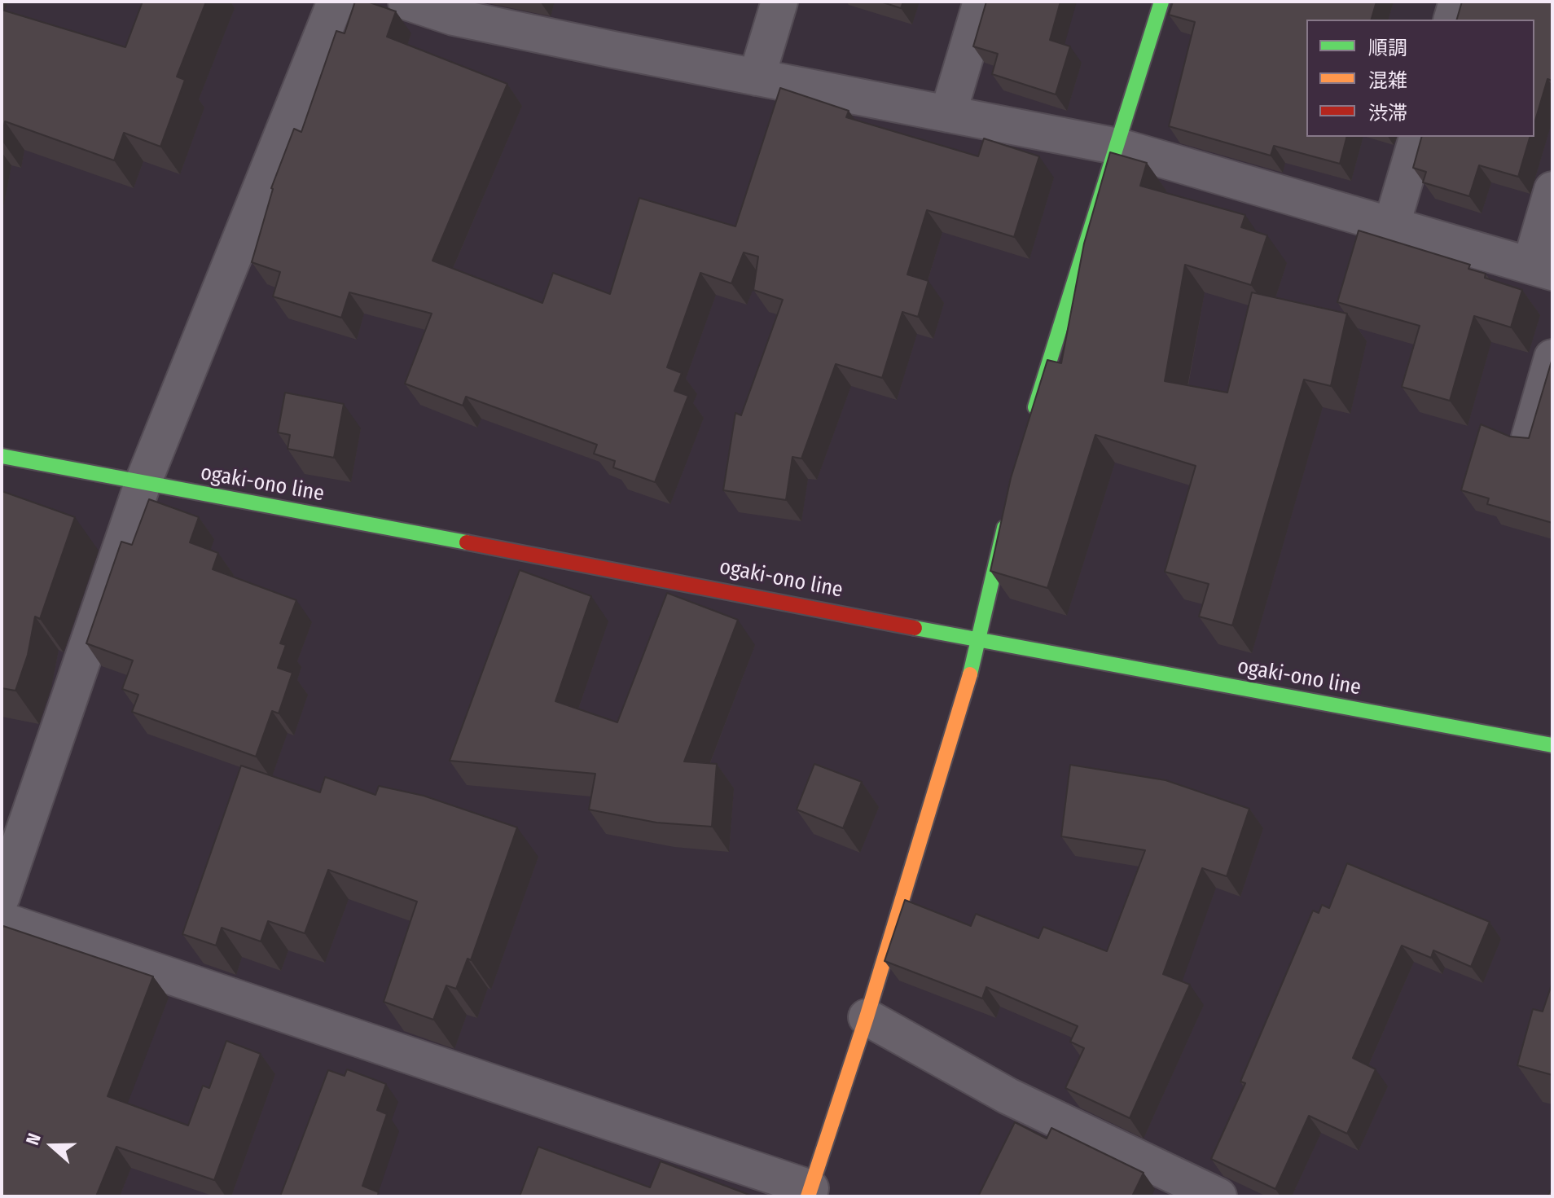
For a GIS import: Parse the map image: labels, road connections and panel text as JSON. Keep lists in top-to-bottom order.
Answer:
{
  "streets": {
    "main road": ["ogaki-ono line"]
  },
  "legend": ["順調", "混雑", "渋滞"],
  "north": "left"
}
